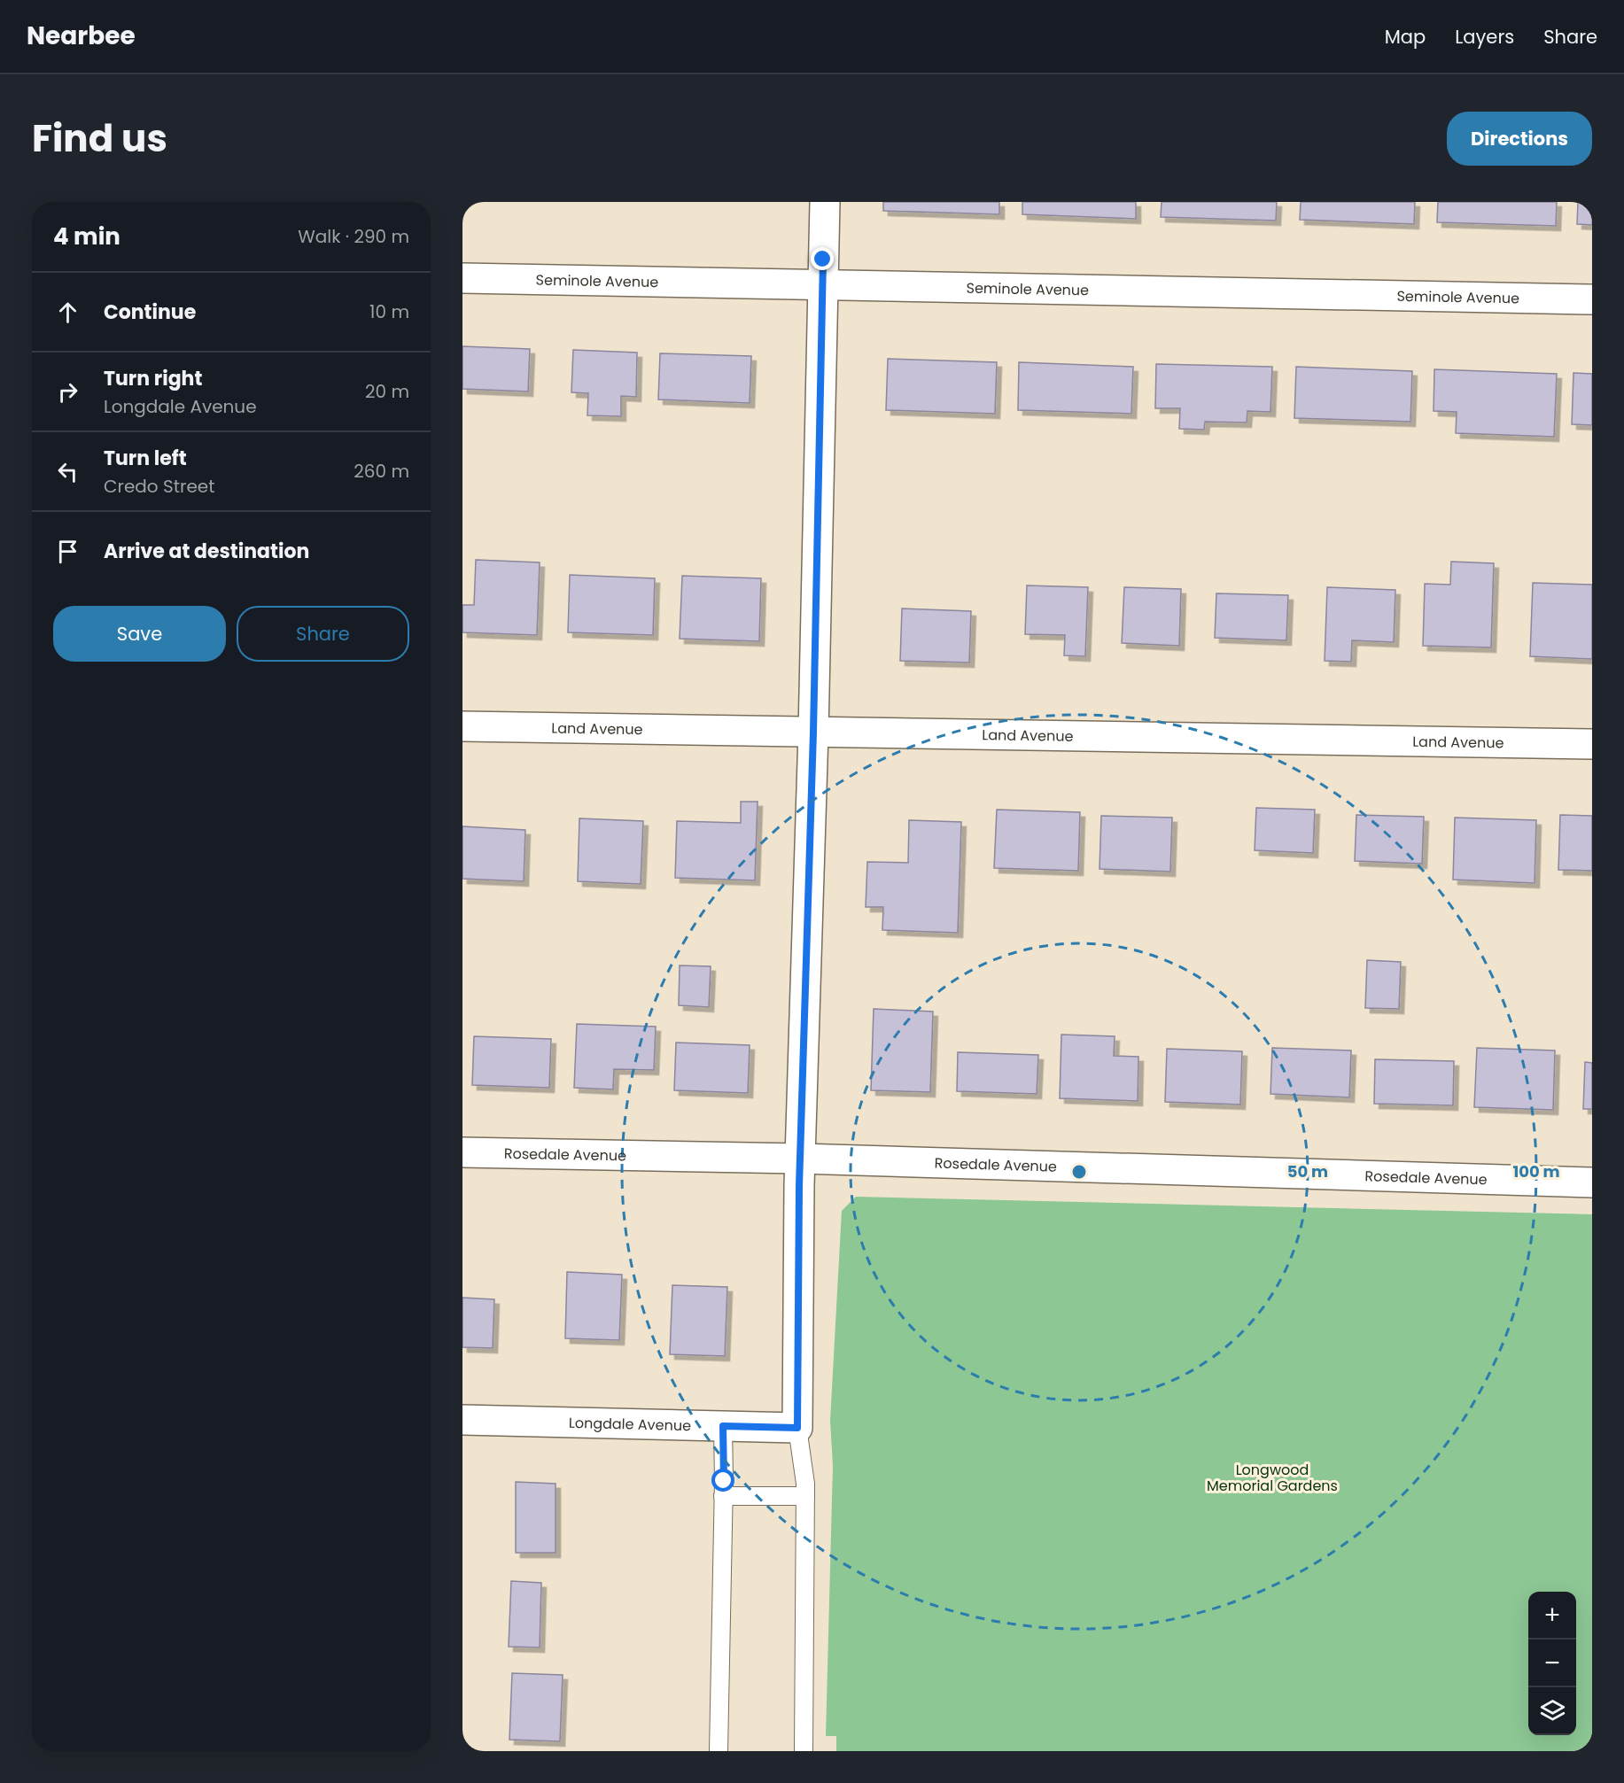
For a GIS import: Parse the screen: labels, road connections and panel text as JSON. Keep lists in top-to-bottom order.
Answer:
{
  "streets": {
    "street": [
      "Seminole Avenue",
      "Land Avenue",
      "Rosedale Avenue",
      "Longdale Avenue"
    ]
  },
  "parks": ["Longwood Memorial Gardens"],
  "page": {
    "header": "Nearbee",
    "nav": ["Map", "Layers", "Share"],
    "title": "Find us",
    "buttons": [
      "Directions",
      ["Save", "Share"]
    ],
    "heading": ["4 min", "Walk · 290 m"],
    "list": [
      ["Continue", "10 m"],
      ["Turn right", "Longdale Avenue", "20 m"],
      ["Turn left", "Credo Street", "260 m"],
      "Arrive at destination"
    ],
    "map_buttons": ["+", "−"]
  },
  "rings": ["50 m", "100 m"]
}
